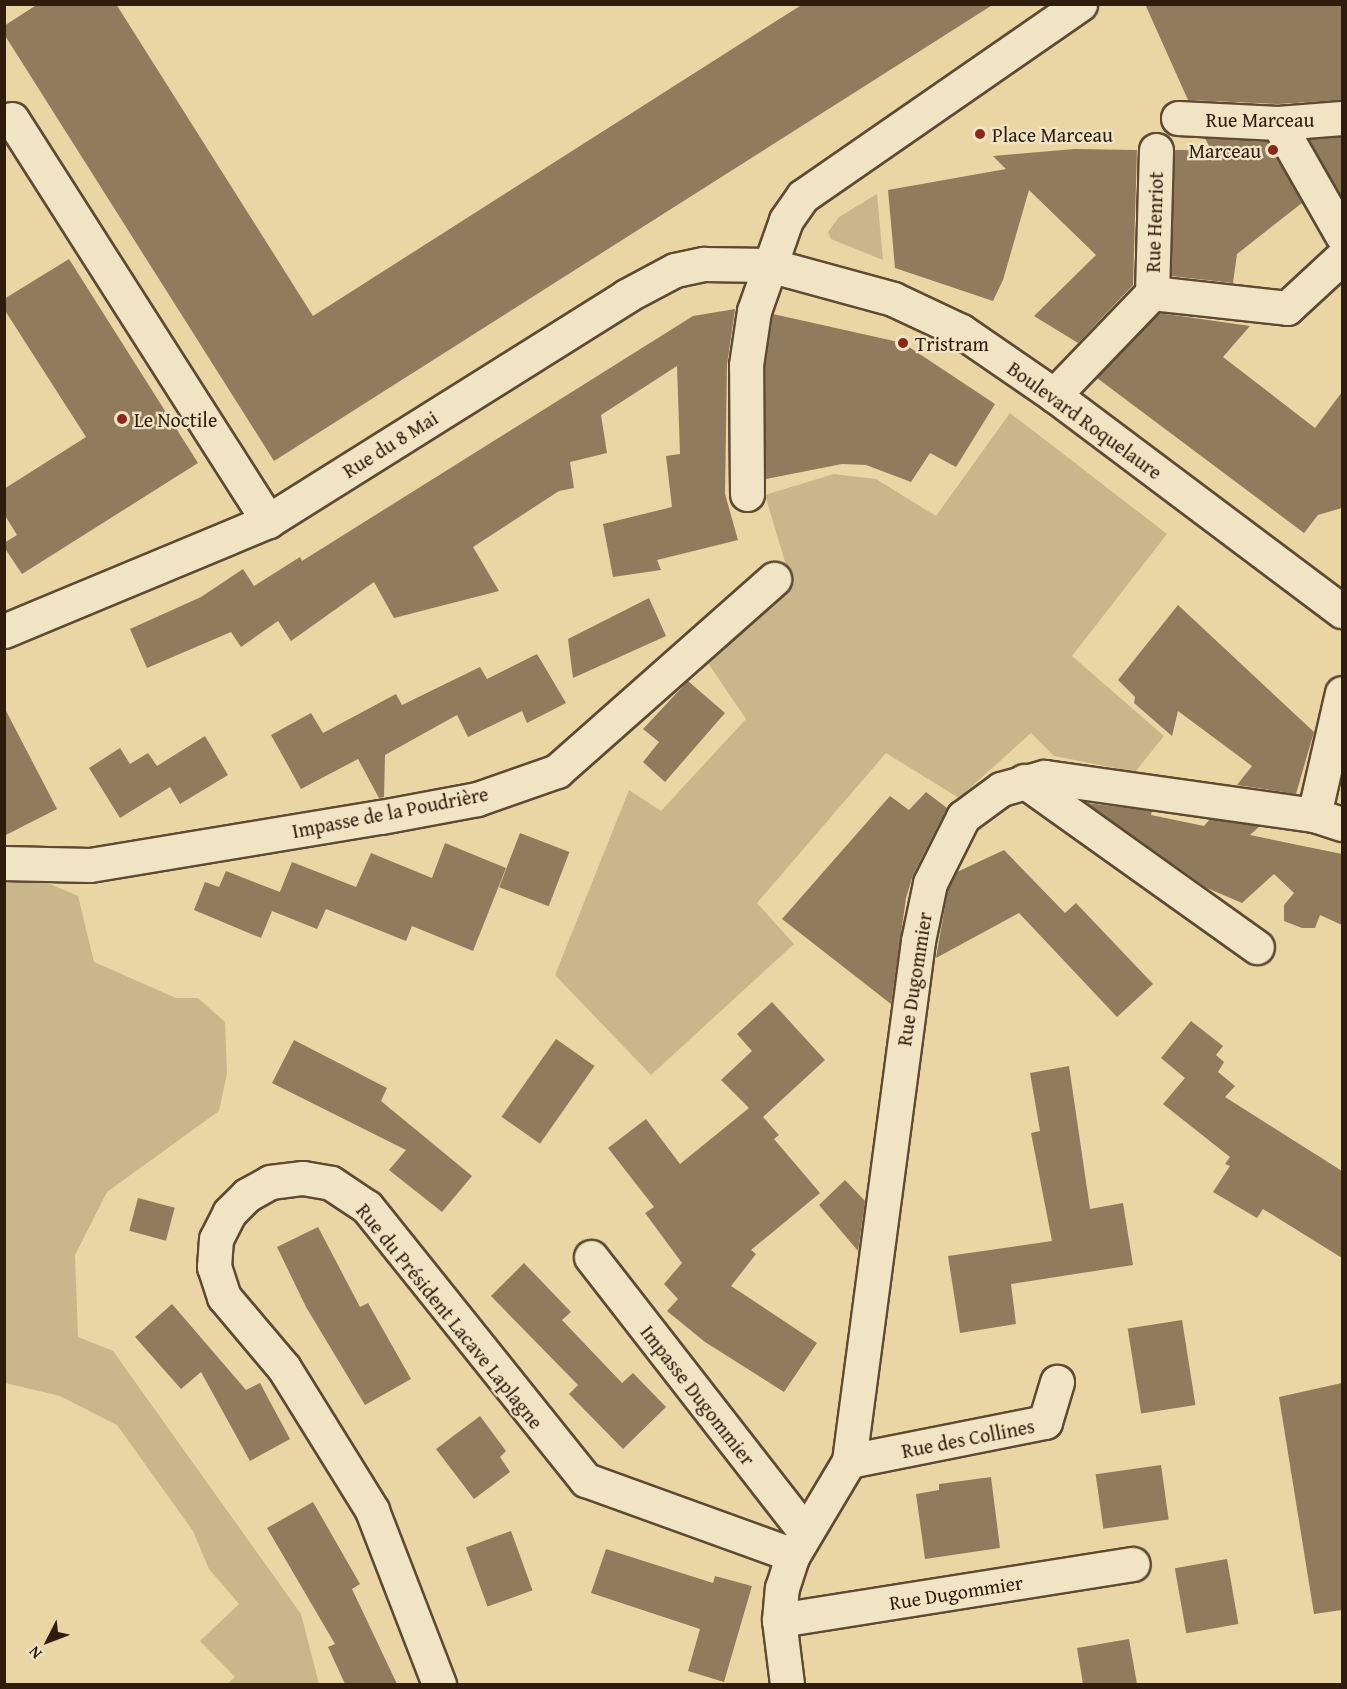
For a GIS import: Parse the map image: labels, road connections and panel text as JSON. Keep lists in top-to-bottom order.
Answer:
{
  "streets": {
    "street": [
      "Rue Marceau",
      "Rue Henriot",
      "Boulevard Roquelaure",
      "Rue du 8 Mai",
      "Impasse de la Poudrière",
      "Rue Dugommier",
      "Rue du Président Lacave Laplagne",
      "Impasse Dugommier",
      "Rue des Collines"
    ]
  },
  "crossings": [
    ["Rue Henriot", "Boulevard Roquelaure"],
    ["Boulevard Roquelaure", "Rue du 8 Mai"],
    ["Rue Dugommier", "Rue du Président Lacave Laplagne"],
    ["Rue Dugommier", "Impasse Dugommier"],
    ["Rue Dugommier", "Rue des Collines"],
    ["Rue du Président Lacave Laplagne", "Impasse Dugommier"]
  ],
  "places": [
    "Place Marceau",
    "Marceau",
    "Tristram",
    "Le Noctile"
  ],
  "north": "bottom left"
}
